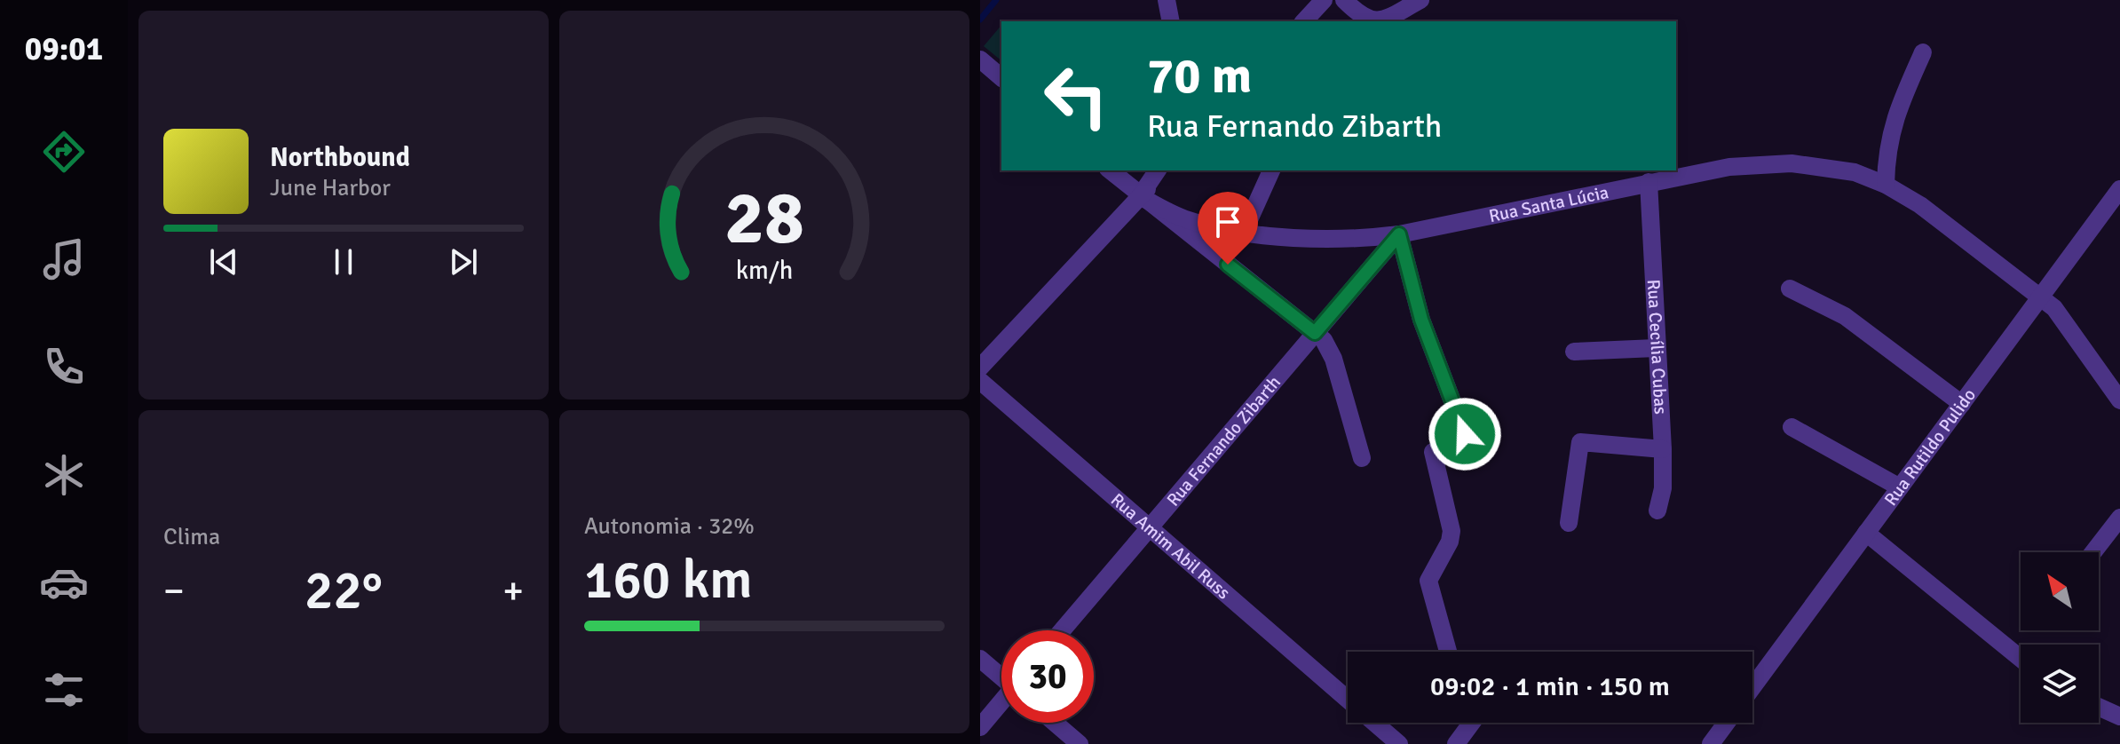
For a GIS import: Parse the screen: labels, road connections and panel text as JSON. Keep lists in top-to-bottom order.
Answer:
{
  "streets": {
    "street": [
      "Rua Santa Lúcia",
      "Rua Cecília Cubas",
      "Rua Fernando Zibarth",
      "Rua Rutildo Pulido",
      "Rua Amim Abil Russ"
    ]
  },
  "crossings": [
    ["Rua Santa Lúcia", "Rua Cecília Cubas"],
    ["Rua Santa Lúcia", "Rua Fernando Zibarth"],
    ["Rua Santa Lúcia", "Rua Rutildo Pulido"],
    ["Rua Fernando Zibarth", "Rua Amim Abil Russ"]
  ],
  "north": "top left",
  "page": {
    "tabs": "09:01",
    "turn": ["70 m", "Rua Fernando Zibarth"],
    "song": ["Northbound", "June Harbor"],
    "tile": [
      "Clima",
      ["Autonomia · 32%", "160 km"]
    ],
    "heat": ["−", "22°", "+"],
    "limit": "30",
    "trip": "09:02 · 1 min · 150 m",
    "gauge": ["28", "km/h"]
  }
}
